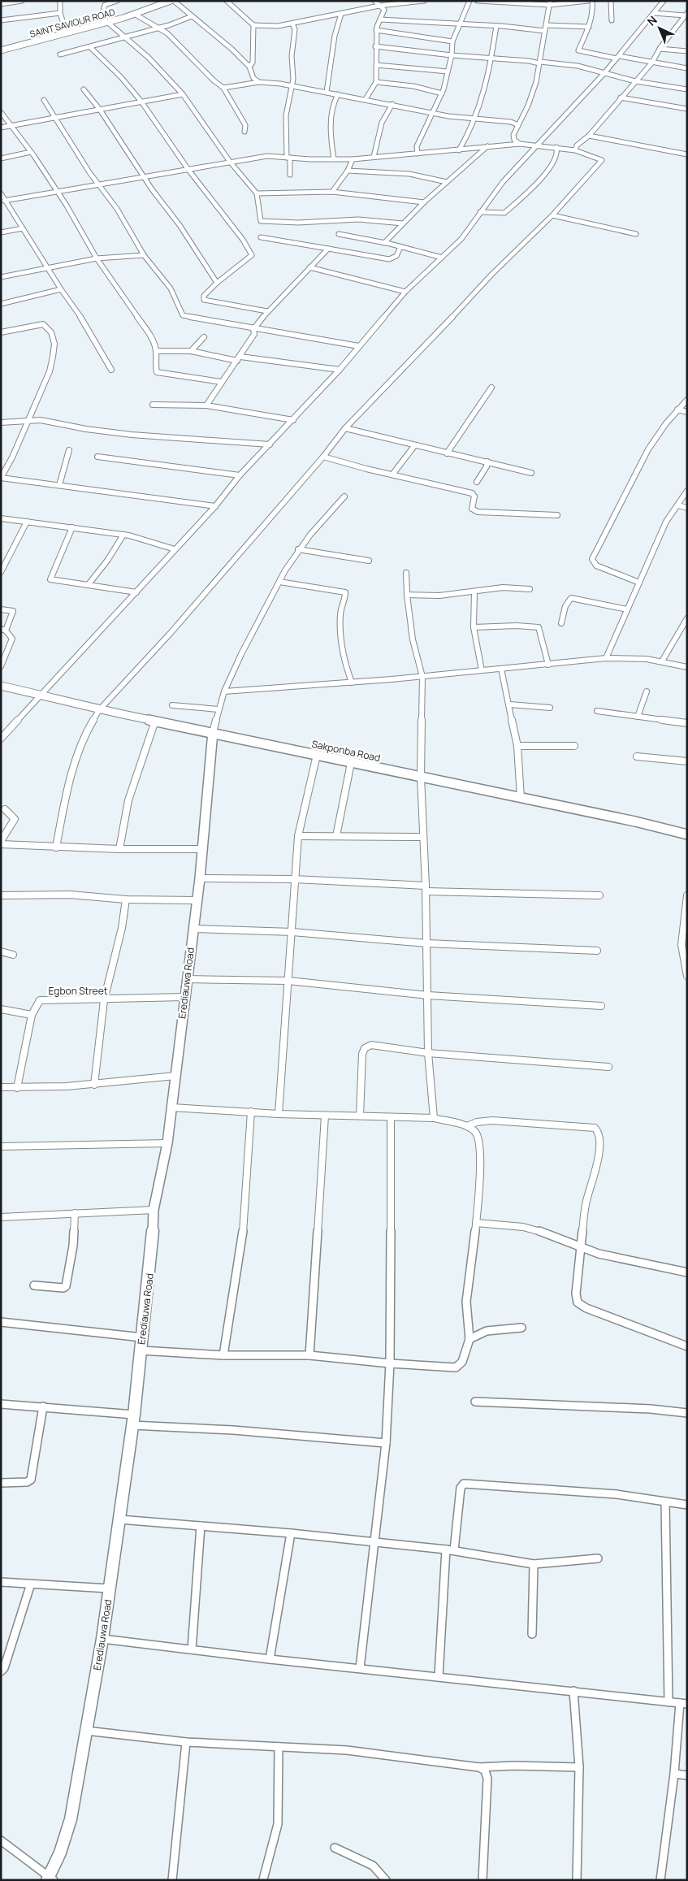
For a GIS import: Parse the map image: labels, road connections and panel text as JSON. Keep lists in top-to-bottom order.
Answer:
{
  "streets": {
    "street": [
      "SAINT SAVIOUR ROAD",
      "Sakponba Road",
      "Erediauwa Road",
      "Egbon Street"
    ]
  },
  "crossings": [
    ["Sakponba Road", "Erediauwa Road"],
    ["Erediauwa Road", "Egbon Street"]
  ],
  "north": "top left"
}
